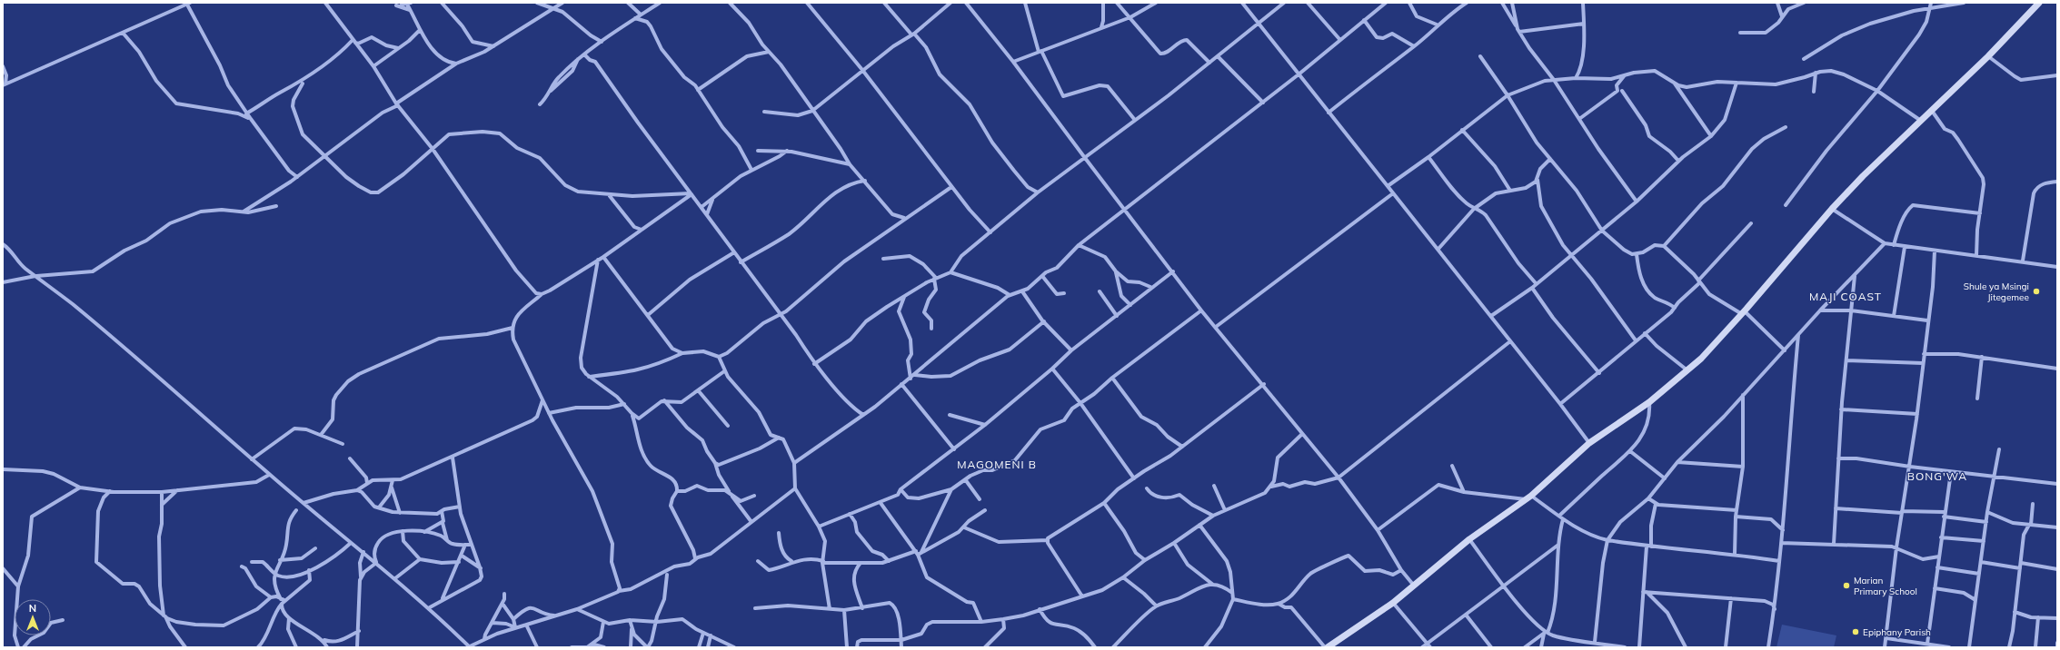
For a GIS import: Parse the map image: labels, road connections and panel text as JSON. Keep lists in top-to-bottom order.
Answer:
{
  "districts": ["MAJI COAST", "MAGOMENI B", "BONG'WA"],
  "places": ["Shule ya Msingi Jitegemee", "Marian Primary School", "Epiphany Parish"],
  "north": "top"
}
